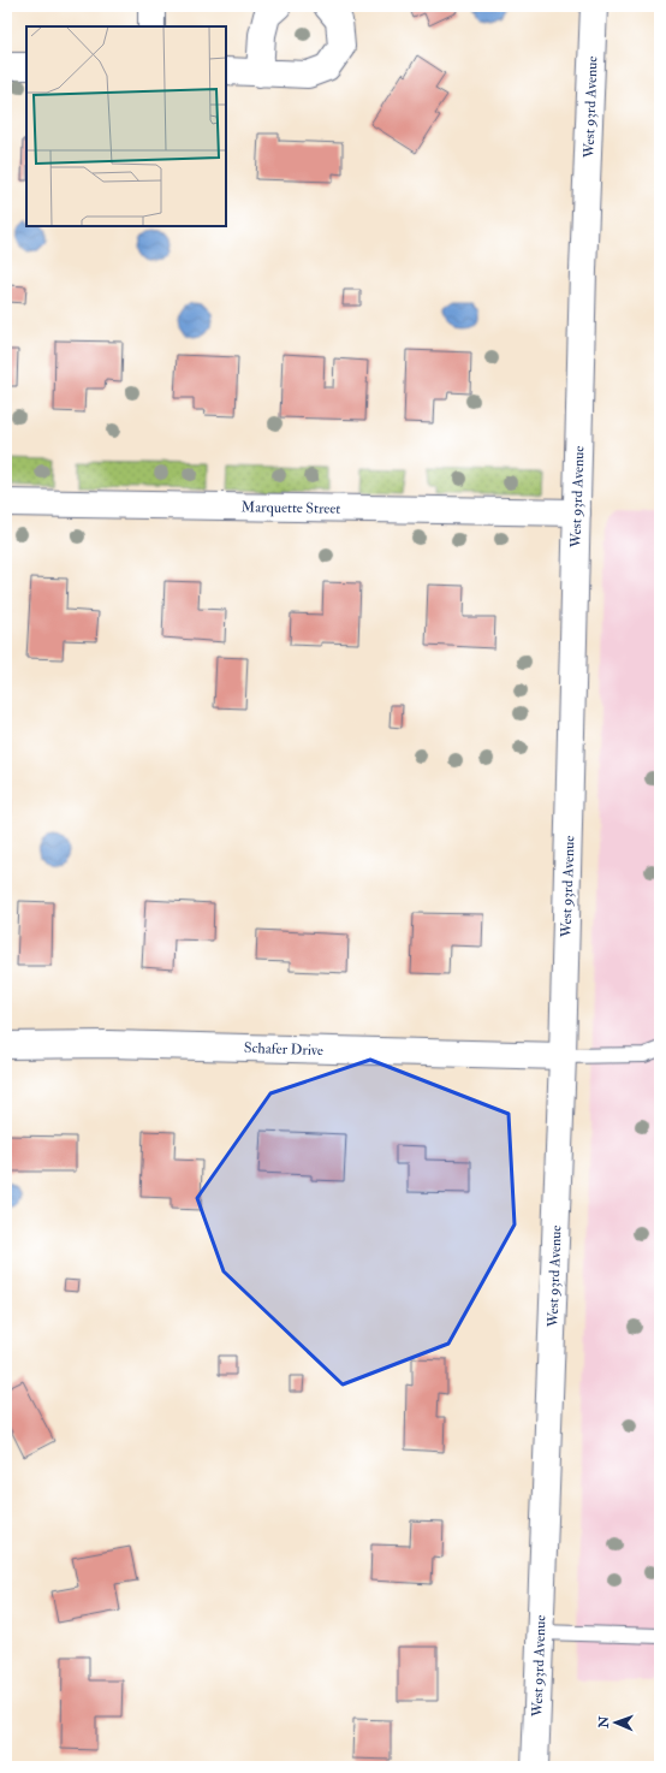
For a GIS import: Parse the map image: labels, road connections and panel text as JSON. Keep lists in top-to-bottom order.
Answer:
{
  "streets": {
    "street": ["West 93rd Avenue", "Marquette Street", "Schafer Drive"]
  },
  "crossings": [
    ["West 93rd Avenue", "Marquette Street"],
    ["West 93rd Avenue", "Schafer Drive"]
  ],
  "north": "left"
}
